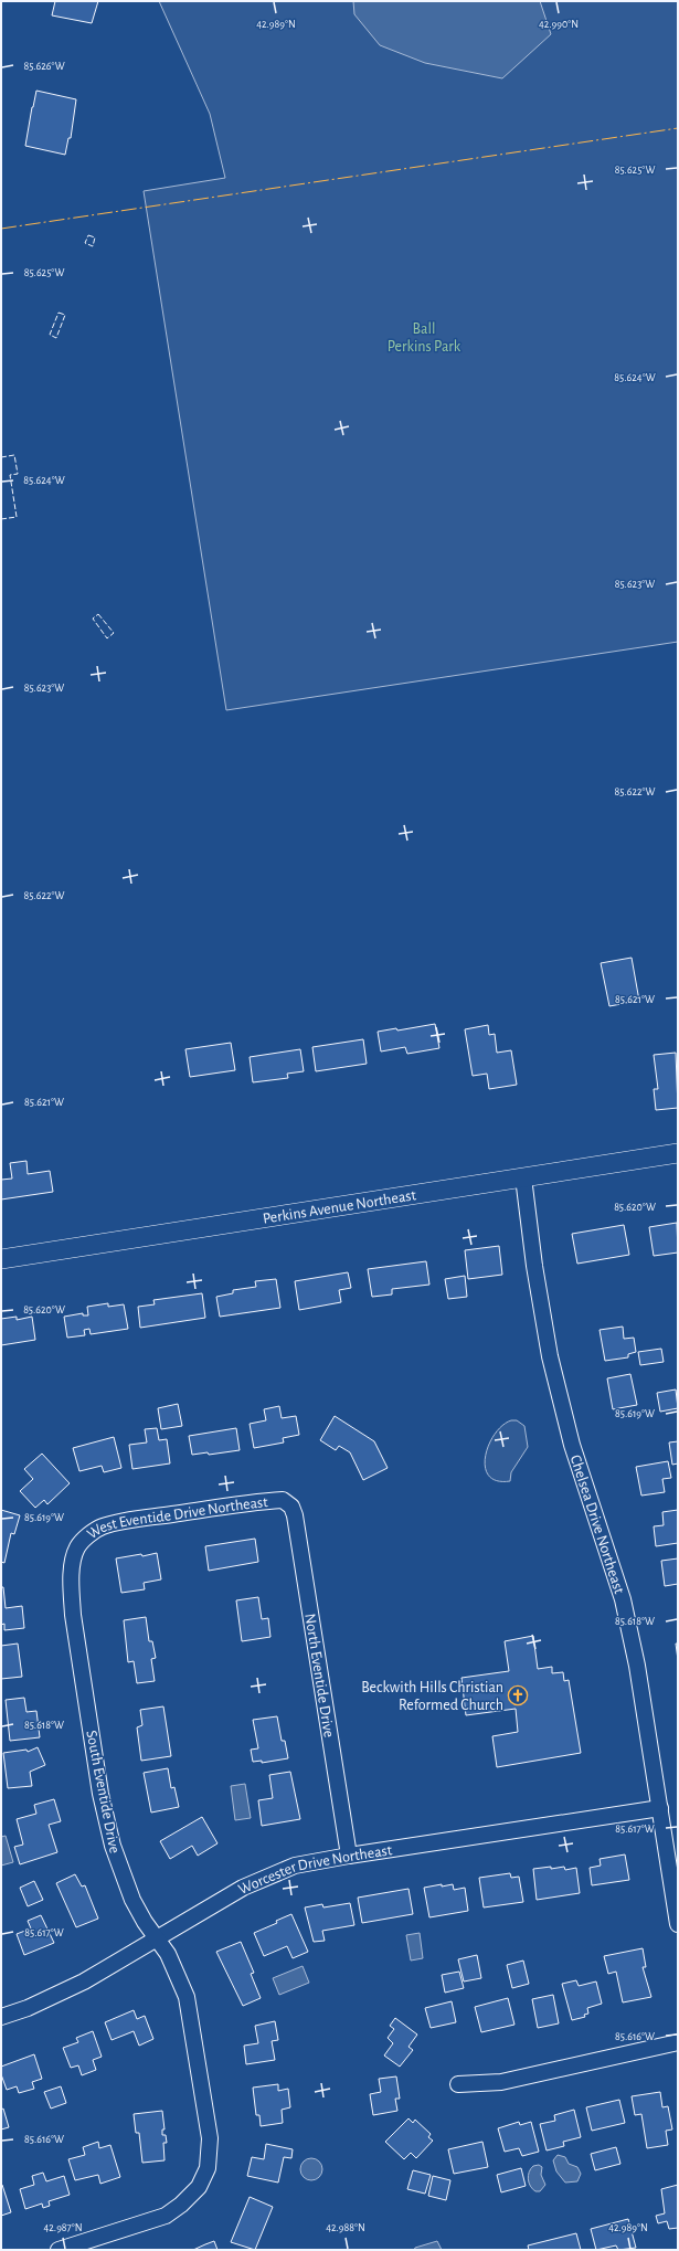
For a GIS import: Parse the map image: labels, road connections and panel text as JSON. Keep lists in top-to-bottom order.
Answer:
{
  "streets": {
    "street": [
      "Perkins Avenue Northeast",
      "West Eventide Drive Northeast",
      "Chelsea Drive Northeast",
      "North Eventide Drive",
      "South Eventide Drive",
      "Worcester Drive Northeast"
    ]
  },
  "crossings": [
    ["Perkins Avenue Northeast", "Chelsea Drive Northeast"],
    ["West Eventide Drive Northeast", "North Eventide Drive"],
    ["West Eventide Drive Northeast", "South Eventide Drive"],
    ["Chelsea Drive Northeast", "Worcester Drive Northeast"],
    ["North Eventide Drive", "Worcester Drive Northeast"],
    ["South Eventide Drive", "Worcester Drive Northeast"]
  ],
  "parks": ["Ball Perkins Park"],
  "places": {
    "church": ["Beckwith Hills Christian Reformed Church"]
  },
  "coordinates": [
    "42.989°N",
    "42.990°N",
    "85.626°W",
    "85.625°W",
    "85.624°W",
    "85.623°W",
    "85.622°W",
    "85.621°W",
    "85.620°W",
    "85.619°W",
    "85.618°W",
    "85.617°W",
    "85.616°W",
    "42.987°N",
    "42.988°N"
  ]
}
